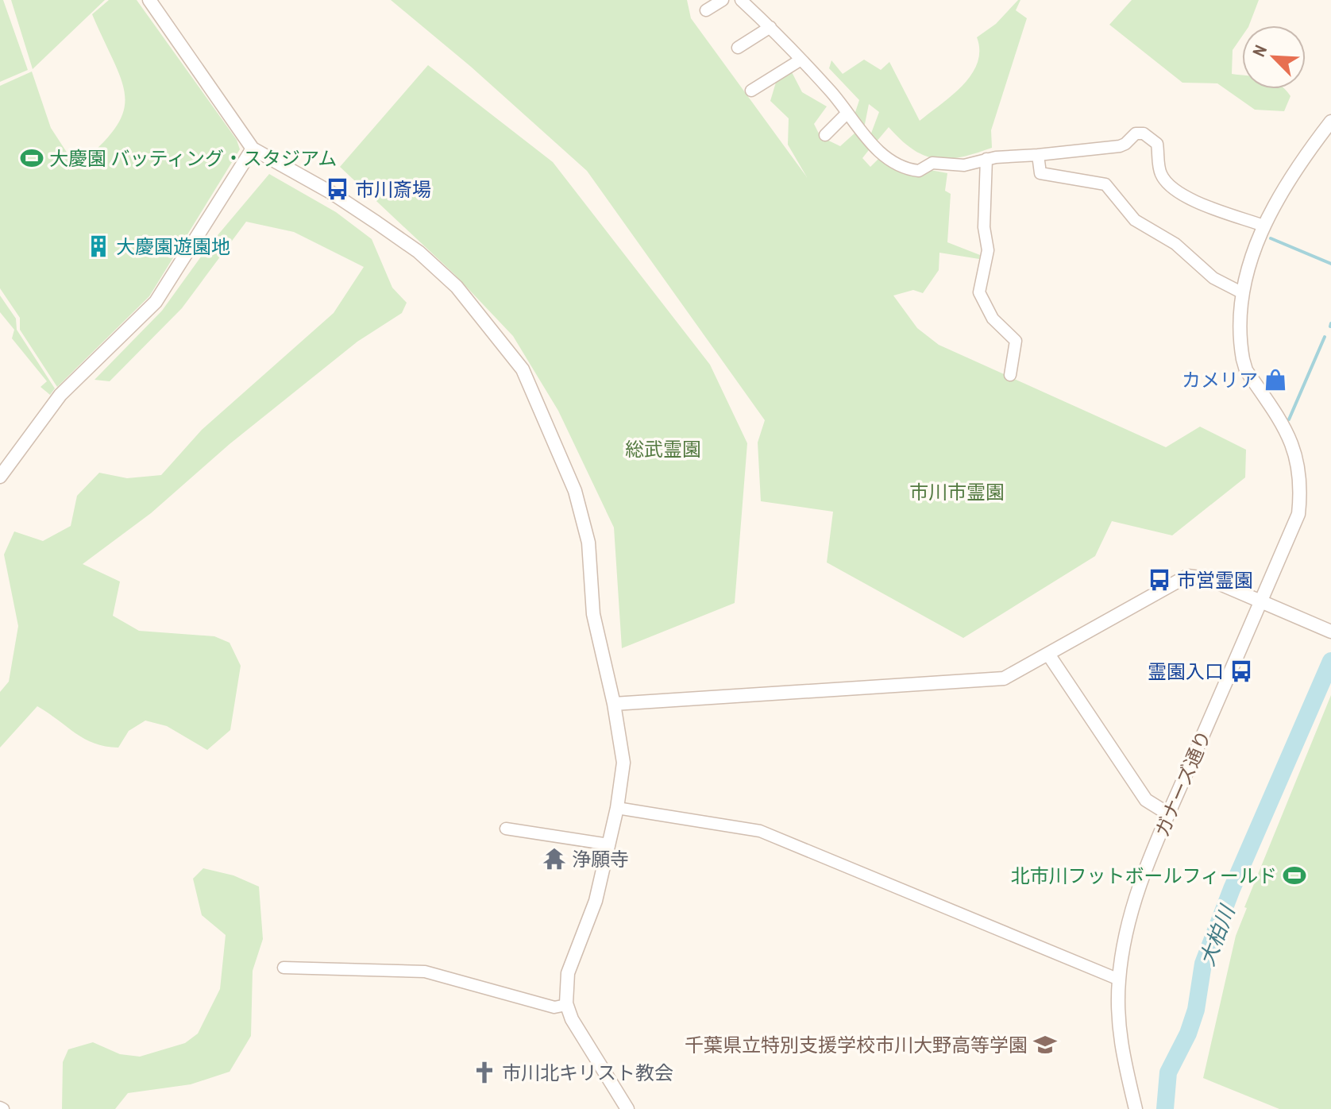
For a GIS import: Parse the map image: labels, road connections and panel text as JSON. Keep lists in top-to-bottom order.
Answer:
{
  "streets": {
    "street": ["ガナーズ通り"]
  },
  "water": ["大柏川"],
  "parks": ["総武霊園", "市川市霊園"],
  "places": {
    "sports": ["大慶園 バッティング・スタジアム", "北市川フットボールフィールド"],
    "bus stop": ["市川斎場", "市営霊園", "霊園入口"],
    "building": ["大慶園遊園地"],
    "shop": ["カメリア"],
    "temple": ["浄願寺"],
    "school or university": ["千葉県立特別支援学校市川大野高等学園"],
    "church": ["市川北キリスト教会"]
  },
  "north": "top left"
}
